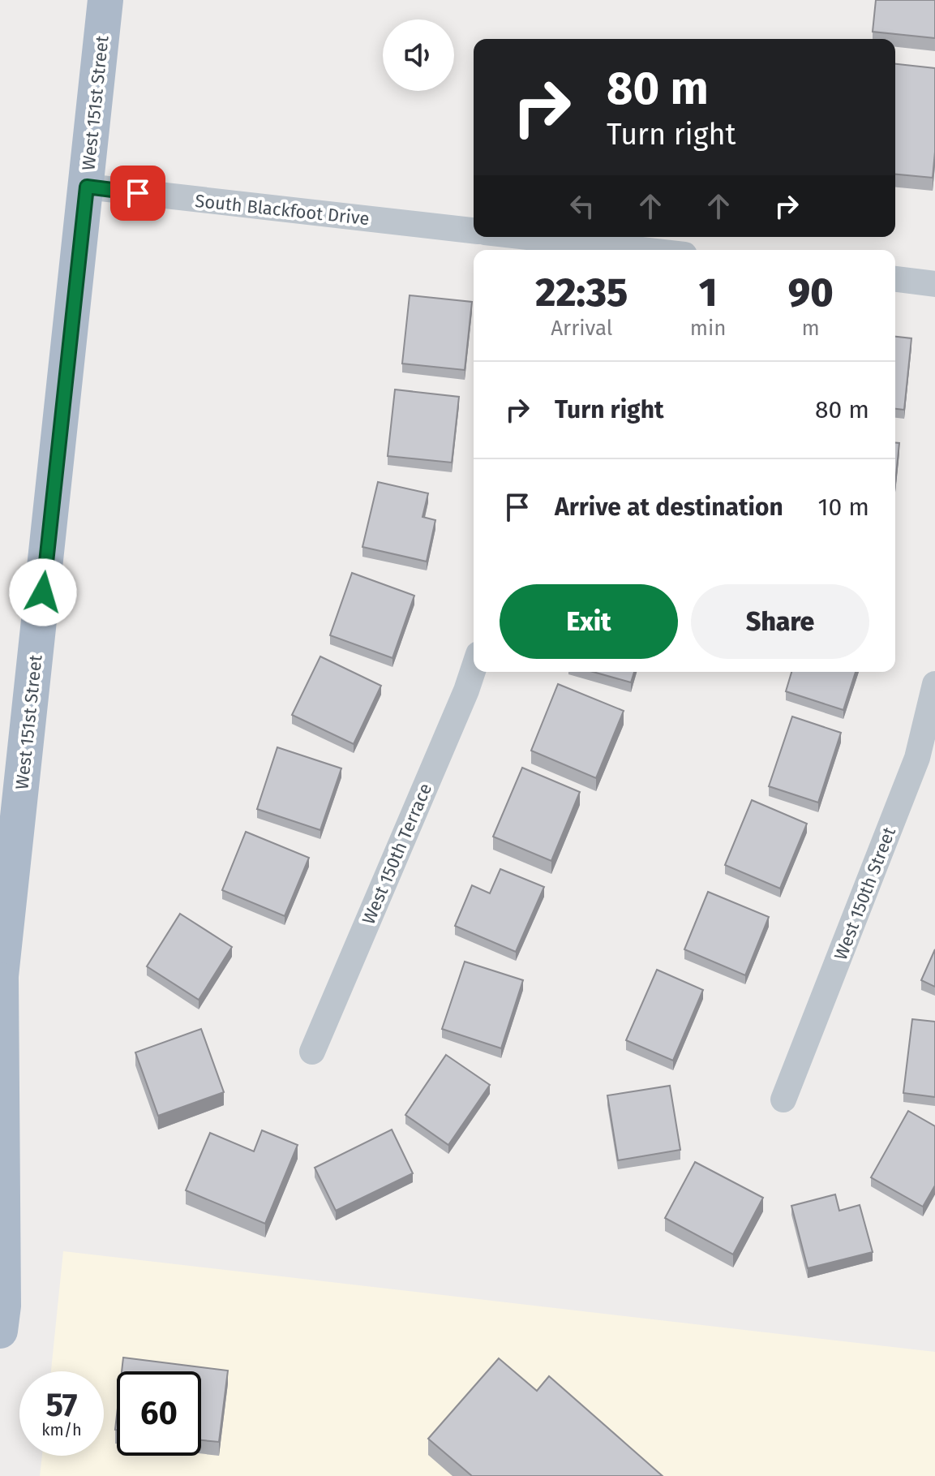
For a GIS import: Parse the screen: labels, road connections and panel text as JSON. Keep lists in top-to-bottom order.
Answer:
{
  "streets": {
    "main road": ["West 151st Street"],
    "street": ["South Blackfoot Drive", "West 150th Terrace", "West 150th Street"]
  },
  "crossings": [
    ["West 151st Street", "South Blackfoot Drive"]
  ],
  "page": {
    "turn": ["80 m", "Turn right"],
    "eta": [
      "22:35",
      "Arrival",
      "1",
      "min",
      "90",
      "m"
    ],
    "list": [
      {
        "name": "Turn right",
        "value": "80 m"
      },
      {
        "name": "Arrive at destination",
        "value": "10 m"
      }
    ],
    "buttons": ["Exit", "Share"],
    "speed": "57 km/h",
    "limit": "60"
  }
}
